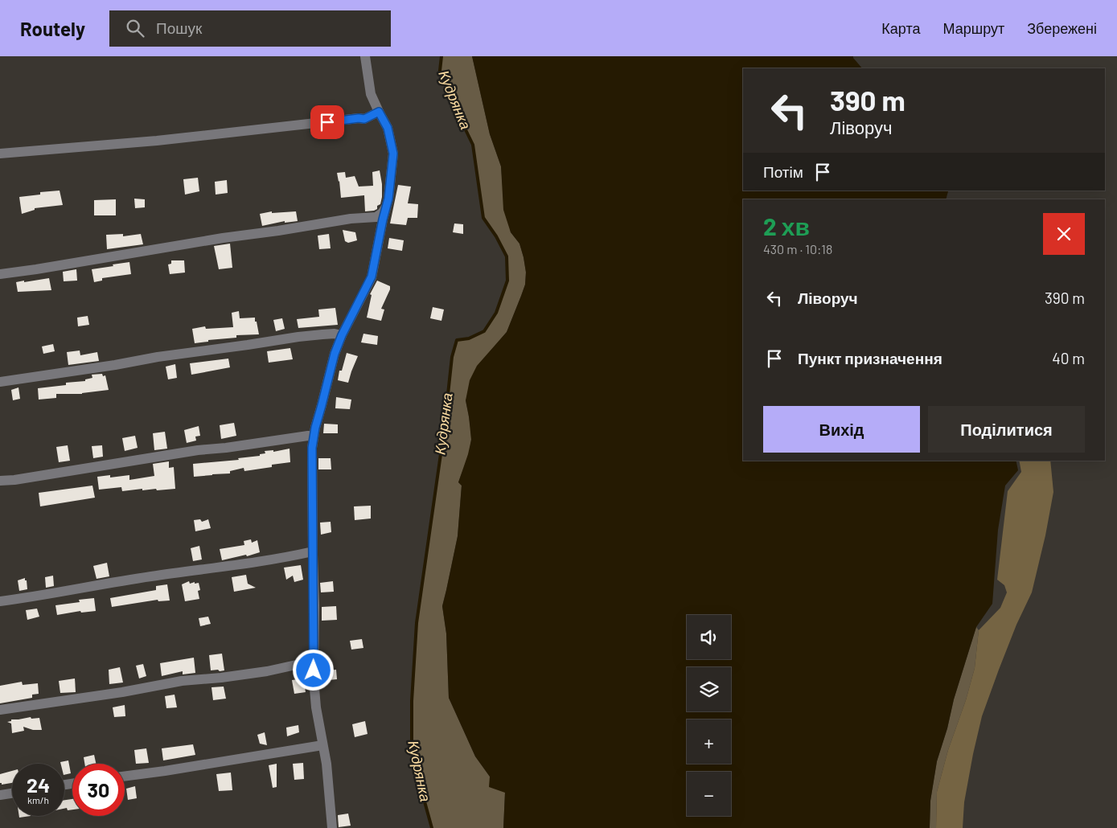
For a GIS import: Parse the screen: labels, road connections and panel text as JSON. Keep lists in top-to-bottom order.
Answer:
{
  "water": ["Кудрянка"],
  "page": {
    "header": "Routely",
    "search": "Пошук",
    "nav": ["Карта", "Маршрут", "Збережені"],
    "turn": ["390 m", "Ліворуч"],
    "then": "Потім",
    "heading": ["2 хв", "430 m · 10:18"],
    "list": [
      {
        "name": "Ліворуч",
        "value": "390 m"
      },
      {
        "name": "Пункт призначення",
        "value": "40 m"
      }
    ],
    "buttons": ["Вихід", "Поділитися"],
    "map_buttons": ["+", "−"],
    "speed": "24 km/h",
    "limit": "30"
  }
}
